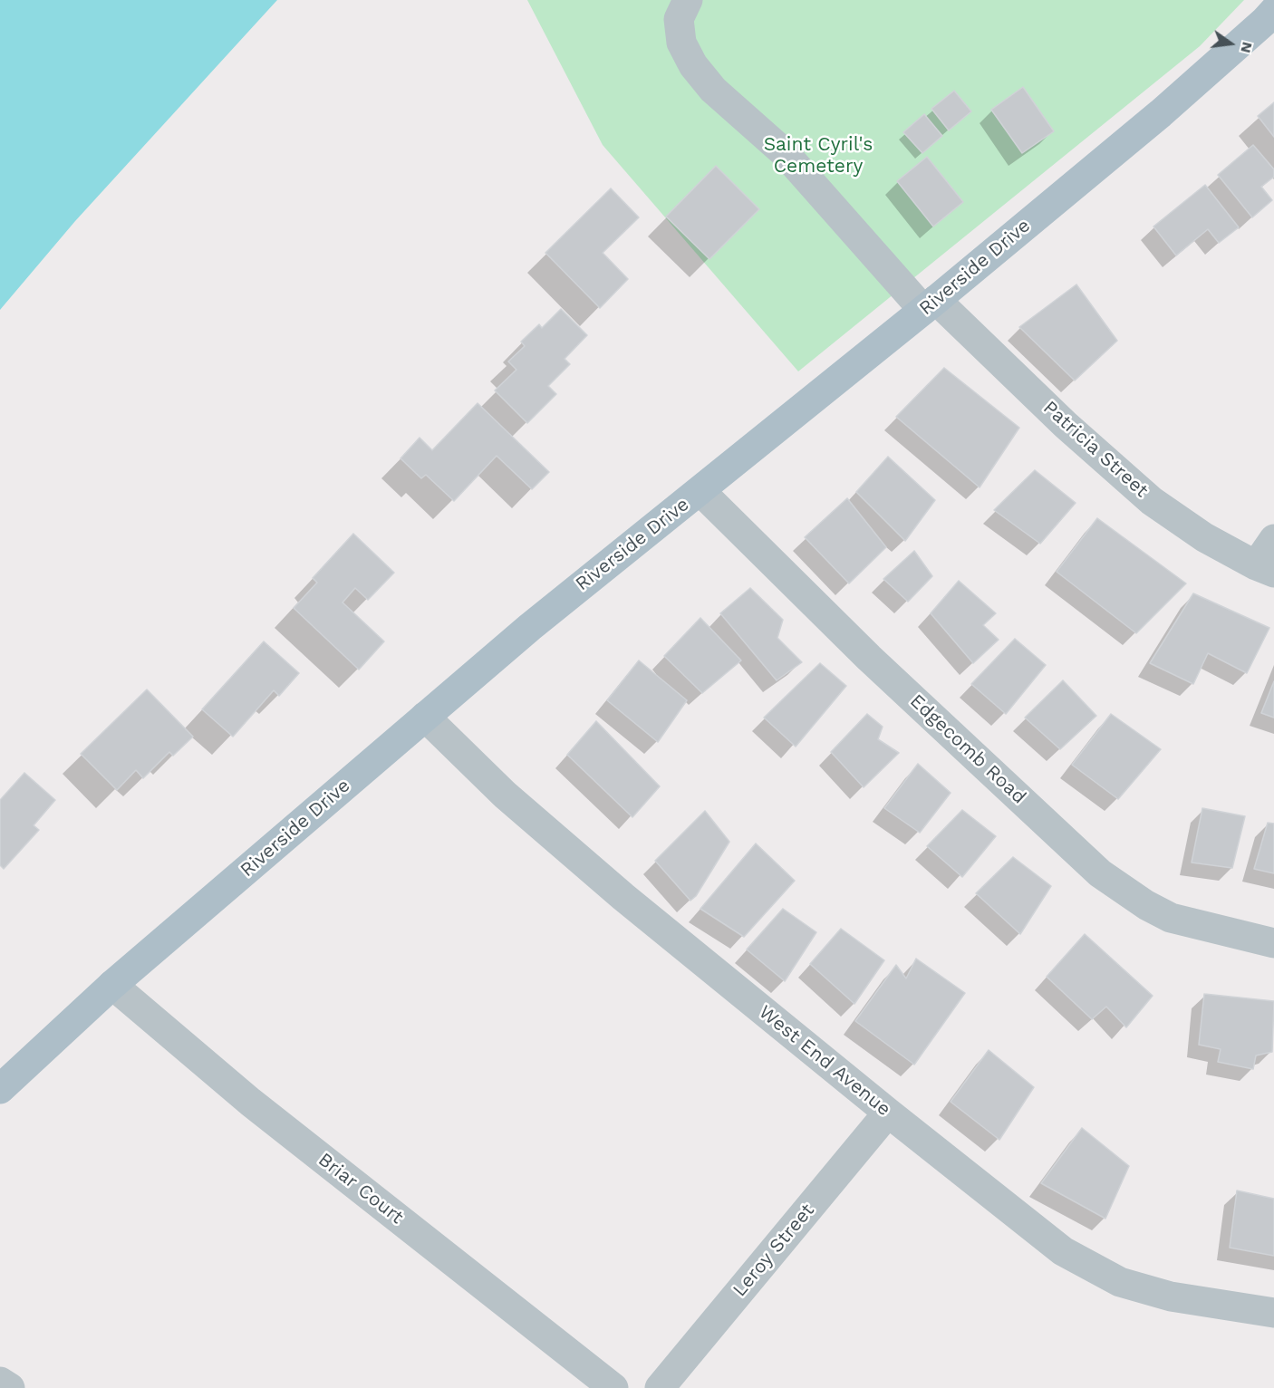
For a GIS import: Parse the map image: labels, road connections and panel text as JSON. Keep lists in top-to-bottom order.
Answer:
{
  "streets": {
    "main road": ["Riverside Drive"],
    "street": [
      "Patricia Street",
      "Edgecomb Road",
      "West End Avenue",
      "Briar Court",
      "Leroy Street"
    ]
  },
  "crossings": [
    ["Riverside Drive", "Patricia Street"],
    ["Riverside Drive", "Edgecomb Road"],
    ["Riverside Drive", "West End Avenue"],
    ["Riverside Drive", "Briar Court"],
    ["West End Avenue", "Leroy Street"]
  ],
  "parks": ["Saint Cyril's Cemetery"],
  "north": "right"
}
